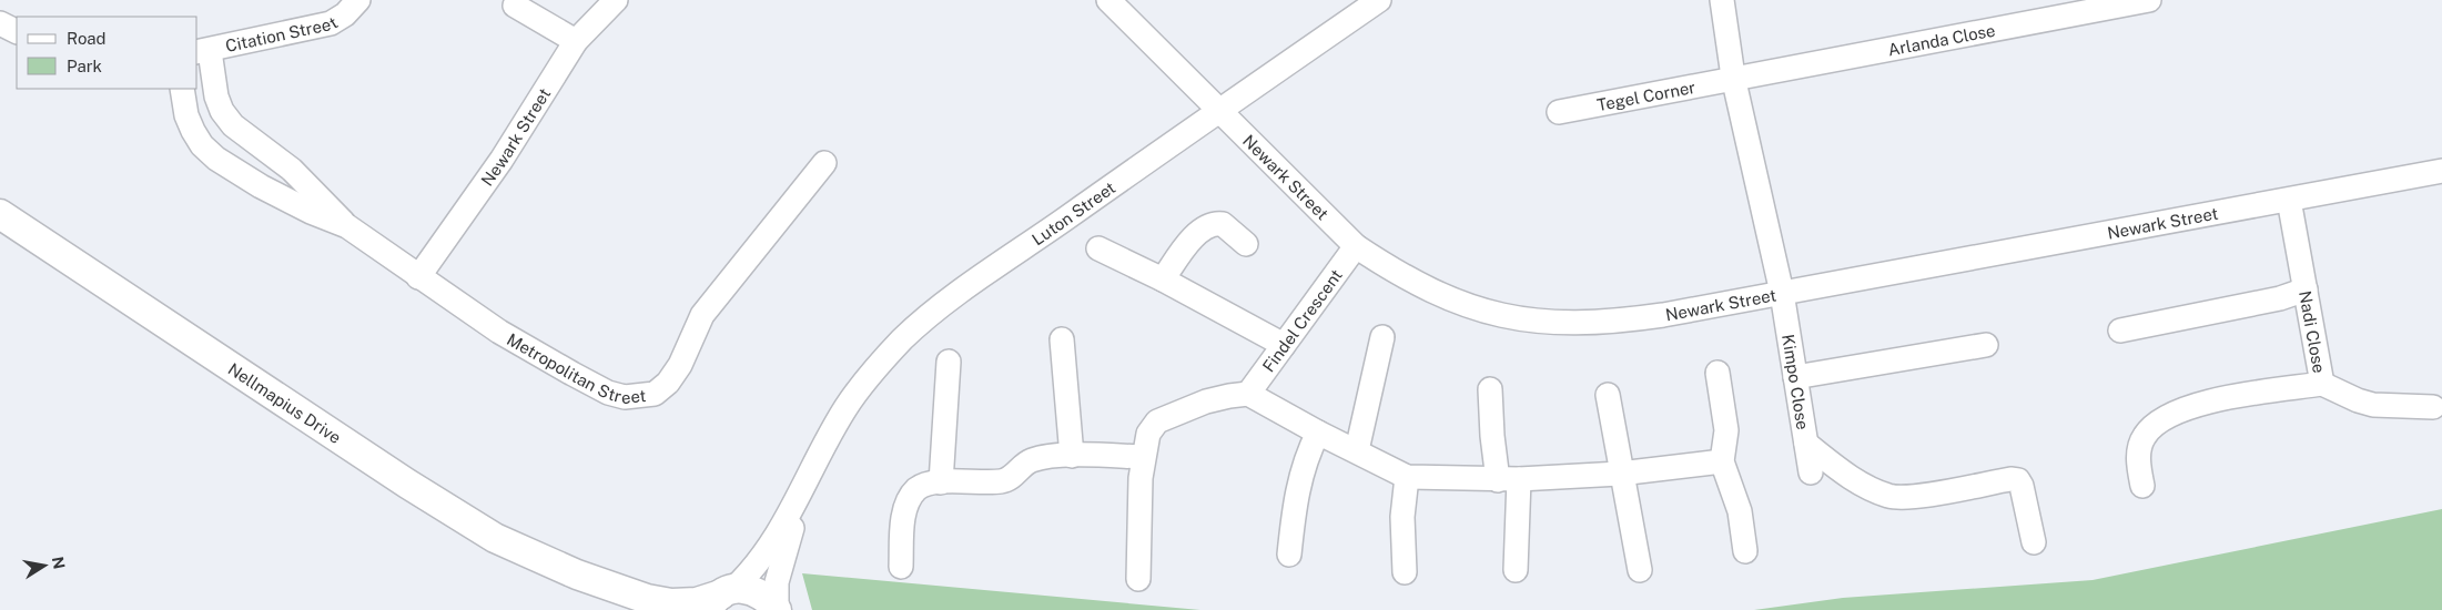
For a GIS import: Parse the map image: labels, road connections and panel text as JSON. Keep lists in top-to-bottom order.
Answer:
{
  "streets": {
    "main road": ["Nellmapius Drive"],
    "street": [
      "Citation Street",
      "Arlanda Close",
      "Tegel Corner",
      "Newark Street",
      "Luton Street",
      "Findel Crescent",
      "Nadi Close",
      "Metropolitan Street",
      "Kimpo Close"
    ]
  },
  "crossings": [
    ["Citation Street", "Metropolitan Street"],
    ["Arlanda Close", "Tegel Corner"],
    ["Newark Street", "Luton Street"],
    ["Newark Street", "Findel Crescent"],
    ["Newark Street", "Nadi Close"],
    ["Newark Street", "Metropolitan Street"],
    ["Newark Street", "Kimpo Close"],
    ["Luton Street", "Nellmapius Drive"]
  ],
  "legend": ["Road", "Park"],
  "north": "right"
}
